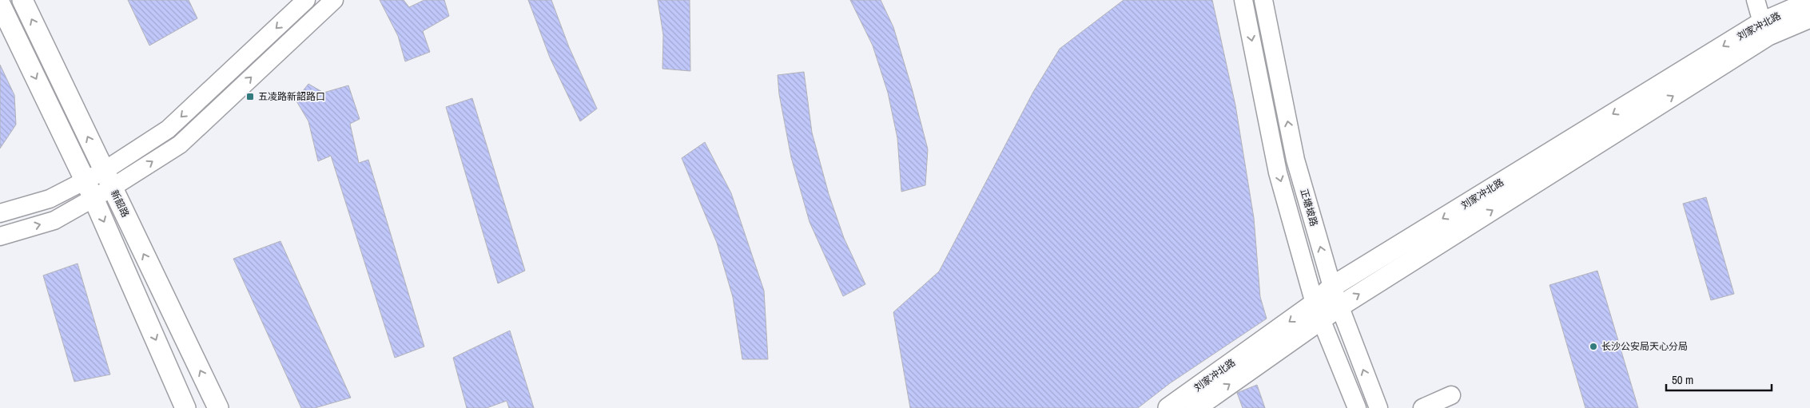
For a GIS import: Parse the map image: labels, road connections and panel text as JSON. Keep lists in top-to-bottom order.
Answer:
{
  "streets": {
    "main road": ["刘家冲北路", "新韶路"],
    "street": ["正塘坡路"]
  },
  "crossings": [
    ["刘家冲北路", "正塘坡路"]
  ],
  "places": {
    "transit": ["五凌路新韶路口"],
    "other": ["长沙公安局天心分局"]
  },
  "scale_bar": "50 m"
}
